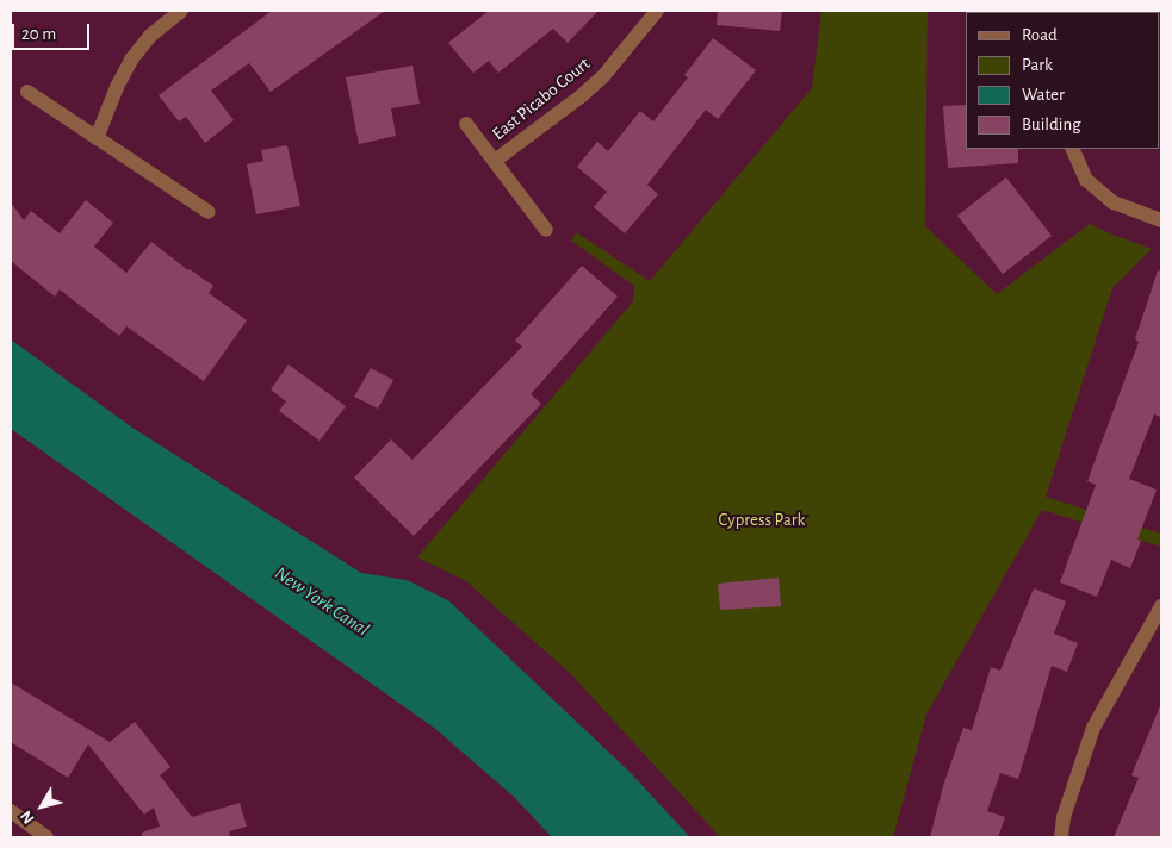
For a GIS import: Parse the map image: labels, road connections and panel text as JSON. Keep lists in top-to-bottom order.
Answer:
{
  "streets": {
    "street": ["East Picabo Court"]
  },
  "water": ["New York Canal"],
  "parks": ["Cypress Park"],
  "legend": [
    "Road",
    "Park",
    "Water",
    "Building"
  ],
  "scale_bar": "20 m",
  "north": "bottom left"
}
